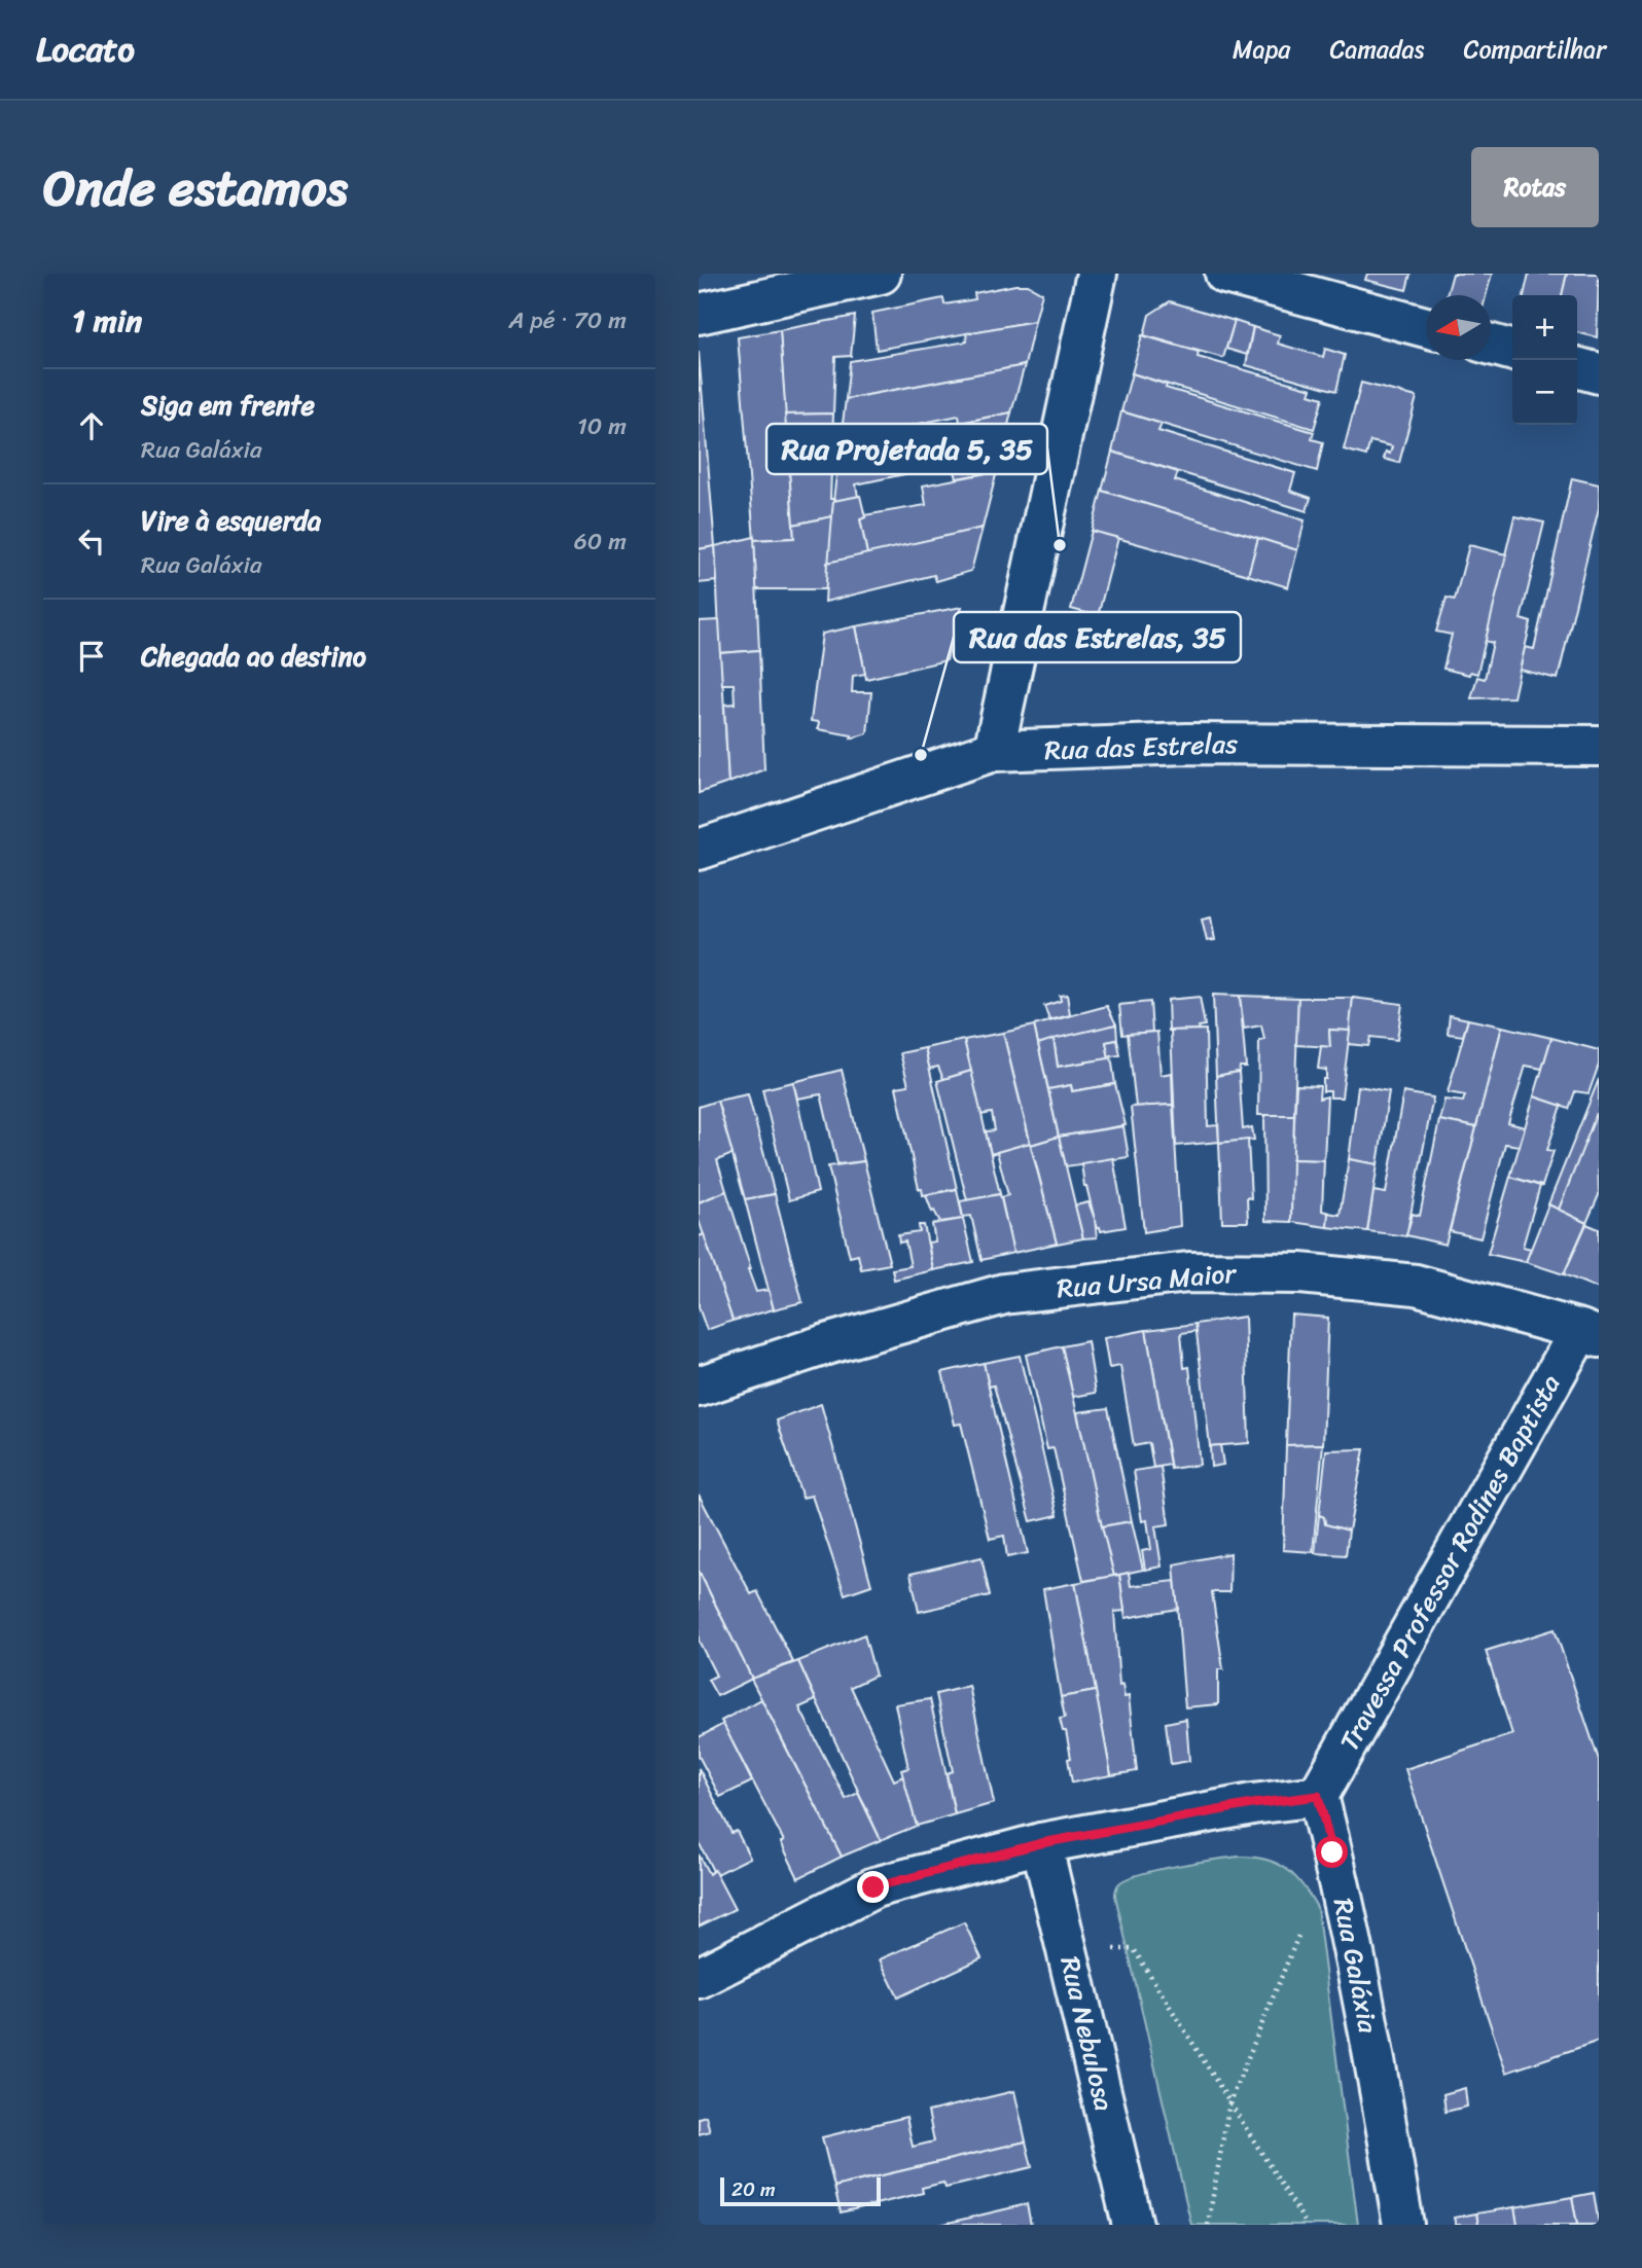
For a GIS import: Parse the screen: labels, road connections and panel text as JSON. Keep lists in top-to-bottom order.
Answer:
{
  "streets": {
    "street": [
      "Rua das Estrelas",
      "Rua Ursa Maior",
      "Travessa Professor Rodines Baptista",
      "Rua Galáxia",
      "Rua Nebulosa"
    ]
  },
  "crossings": [
    ["Rua Ursa Maior", "Travessa Professor Rodines Baptista"],
    ["Travessa Professor Rodines Baptista", "Rua Galáxia"]
  ],
  "places": ["Rua Projetada 5, 35", "Rua das Estrelas, 35"],
  "scale_bar": "20 m",
  "north": "left",
  "page": {
    "header": "Locato",
    "nav": ["Mapa", "Camadas", "Compartilhar"],
    "title": "Onde estamos",
    "buttons": "Rotas",
    "heading": ["1 min", "A pé · 70 m"],
    "map_buttons": ["+", "−"],
    "list": [
      ["Siga em frente", "Rua Galáxia", "10 m"],
      ["Vire à esquerda", "Rua Galáxia", "60 m"],
      "Chegada ao destino"
    ],
    "scale": "20 m"
  }
}
